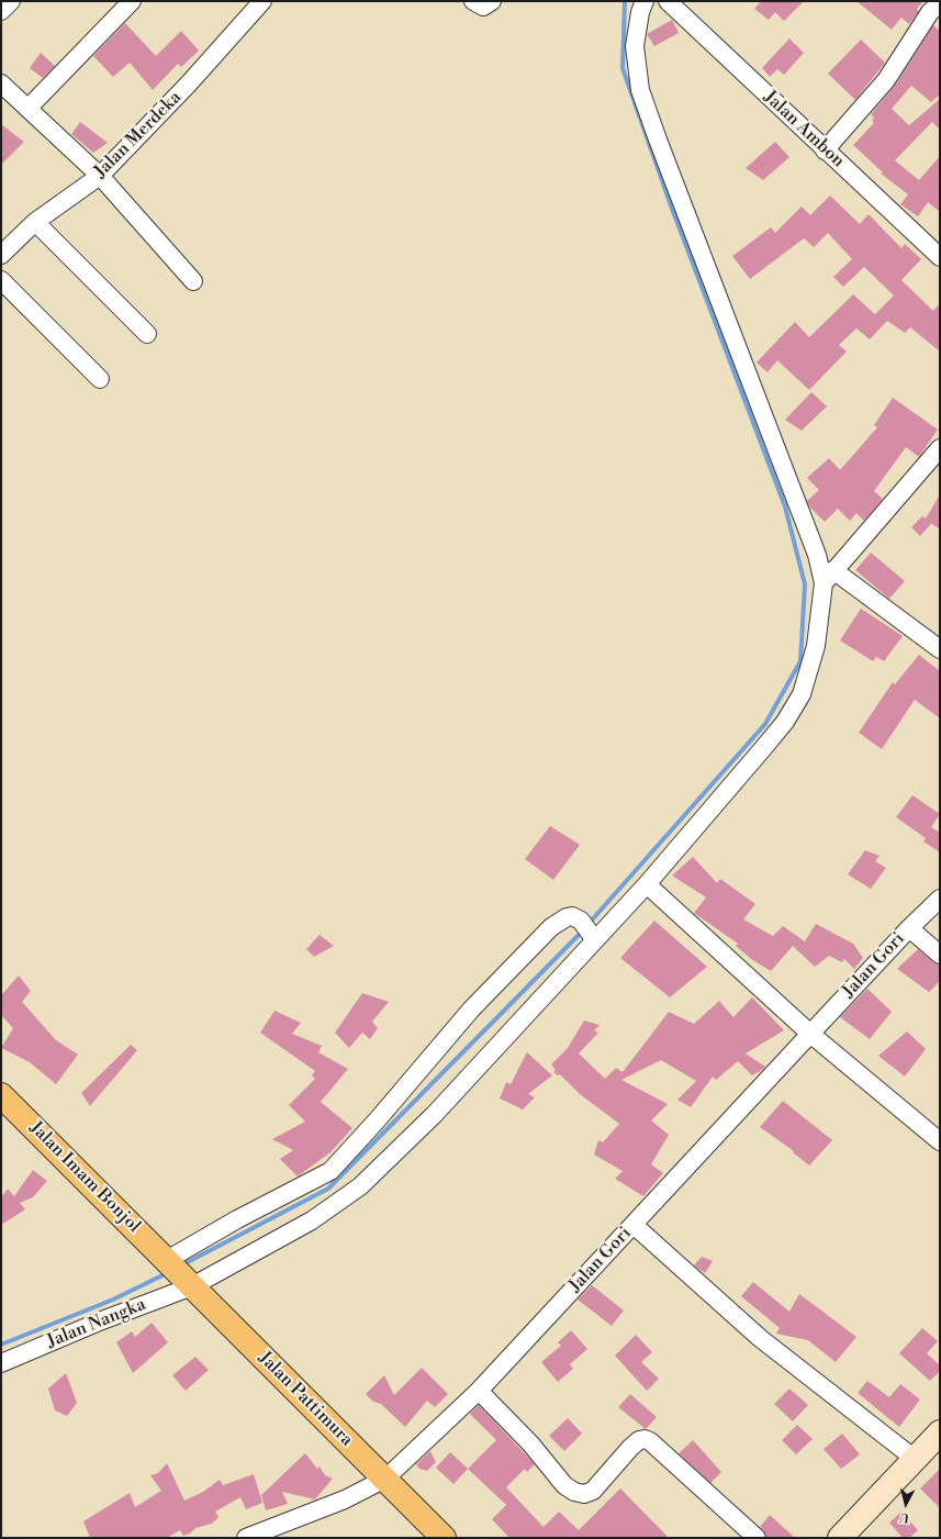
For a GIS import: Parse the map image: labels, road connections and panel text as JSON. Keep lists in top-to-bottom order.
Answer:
{
  "streets": {
    "main road": ["Jalan Imam Bonjol", "Jalan Pattimura"],
    "street": [
      "Jalan Ambon",
      "Jalan Merdeka",
      "Jalan Gori",
      "Jalan Nangka"
    ]
  },
  "crossings": [
    ["Jalan Gori", "Jalan Pattimura"],
    ["Jalan Imam Bonjol", "Jalan Pattimura"],
    ["Jalan Nangka", "Jalan Pattimura"]
  ],
  "north": "bottom"
}
